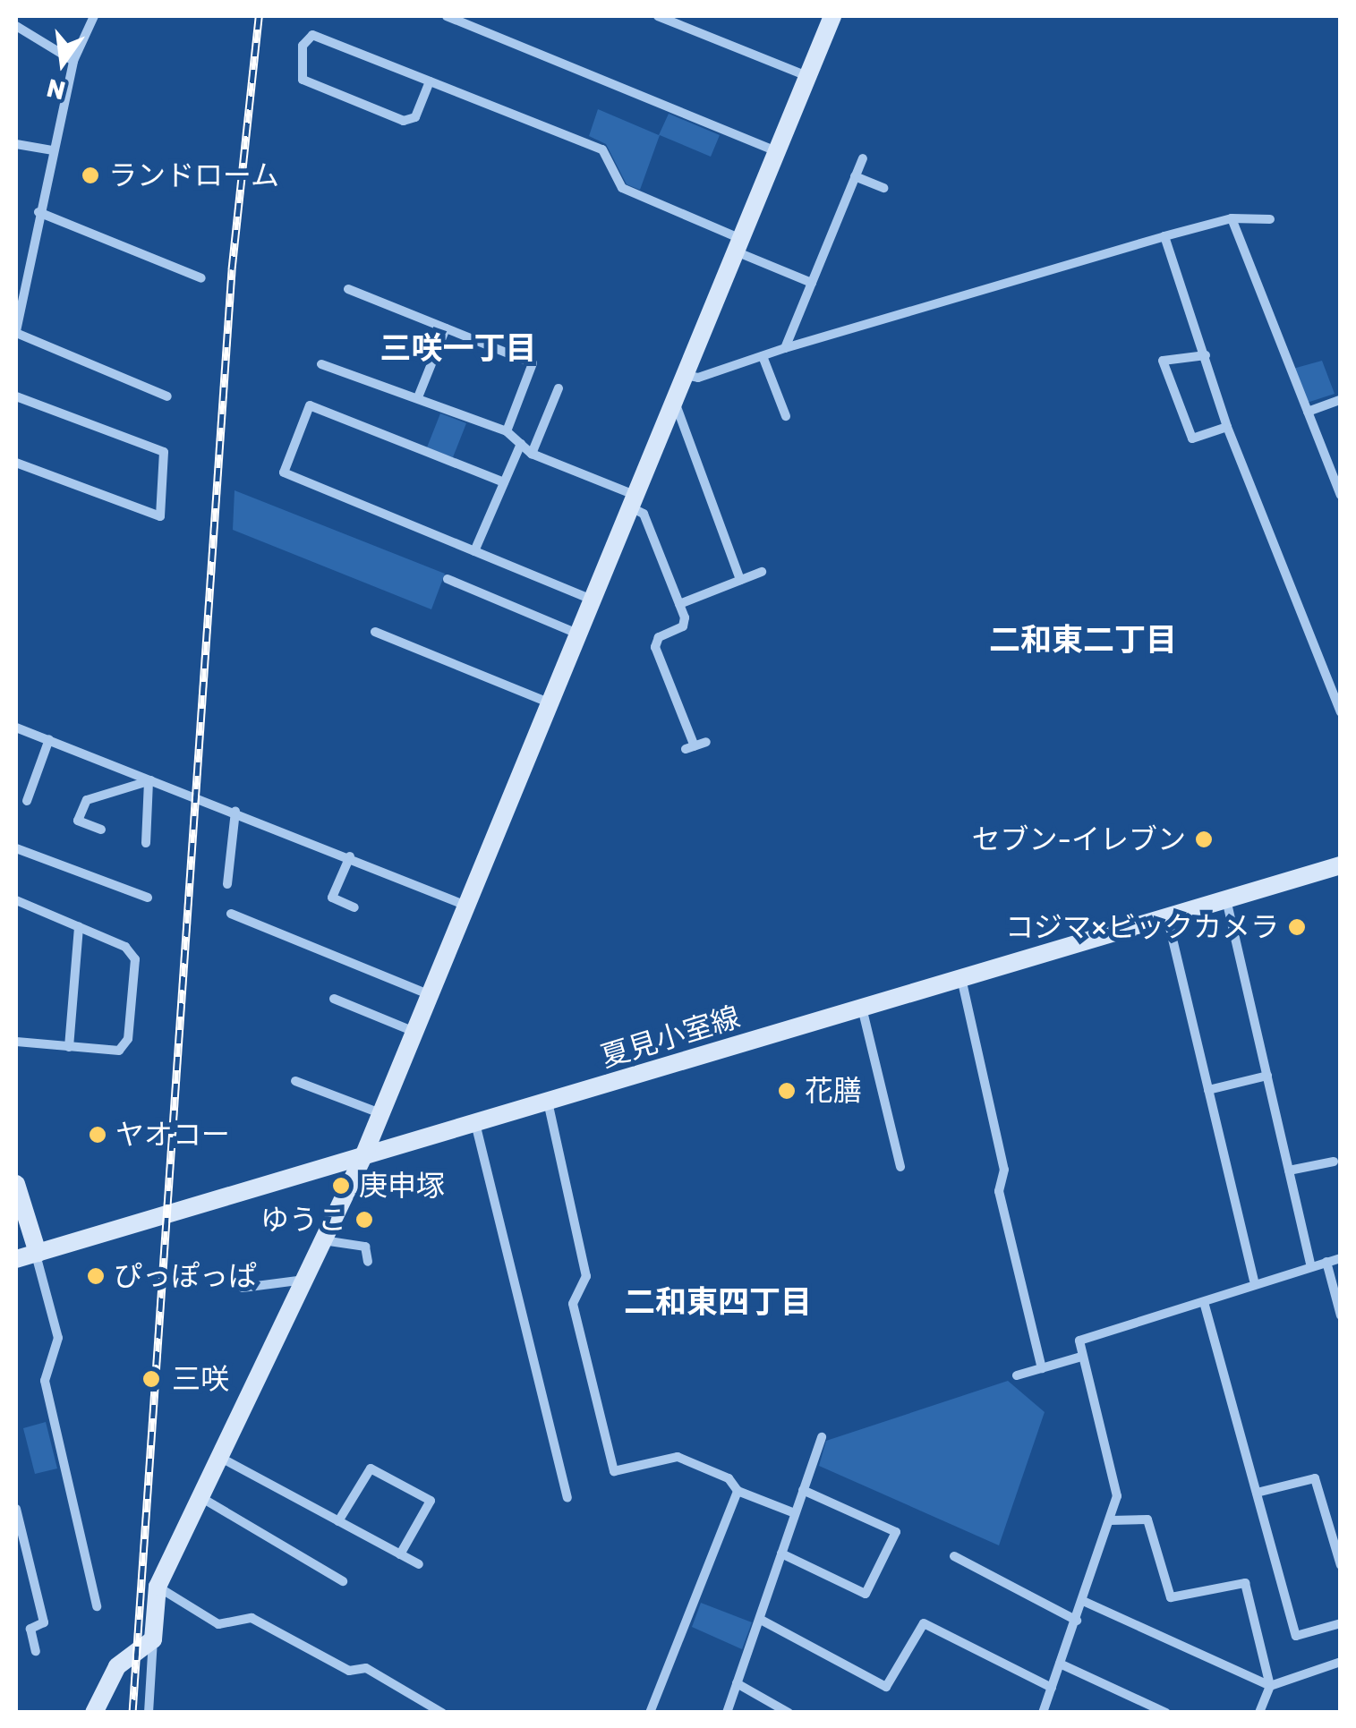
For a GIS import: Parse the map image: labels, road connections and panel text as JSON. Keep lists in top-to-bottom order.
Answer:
{
  "streets": {
    "street": ["夏見小室線"]
  },
  "districts": ["三咲一丁目", "二和東二丁目", "二和東四丁目"],
  "places": [
    "ランドローム",
    "セブン-イレブン",
    "コジマ×ビックカメラ",
    "花膳",
    "ヤオコー",
    "庚申塚",
    "ゆうこ",
    "ぴっぽっぱ",
    "三咲"
  ],
  "north": "bottom"
}
